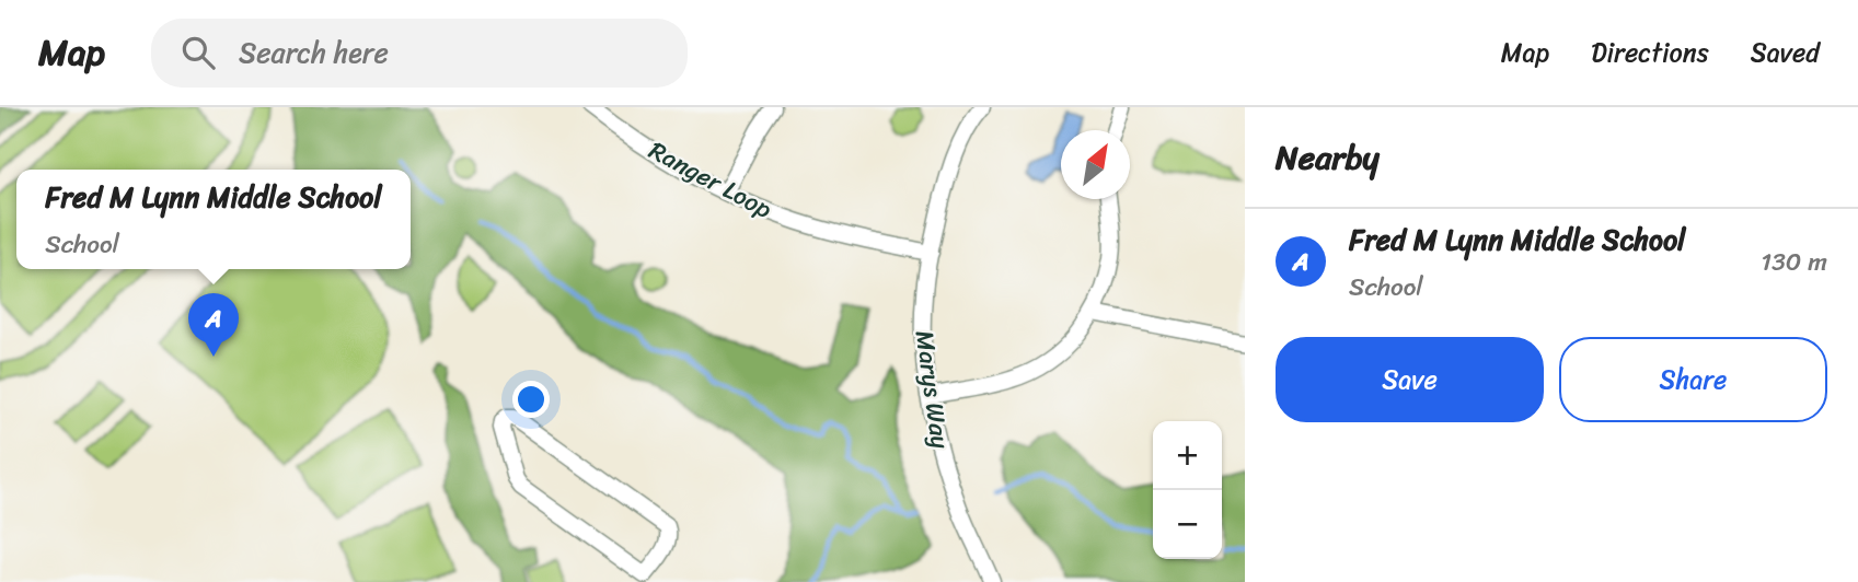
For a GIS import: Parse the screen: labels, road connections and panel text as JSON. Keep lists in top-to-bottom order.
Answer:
{
  "streets": {
    "street": ["Ranger Loop", "Marys Way"]
  },
  "crossings": [
    ["Ranger Loop", "Marys Way"]
  ],
  "north": "top right",
  "page": {
    "header": "Map",
    "search": "Search here",
    "nav": ["Map", "Directions", "Saved"],
    "heading": "Nearby",
    "popup": ["Fred M Lynn Middle School", "School"],
    "list": [
      {
        "mark": "A",
        "name": "Fred M Lynn Middle School",
        "note": "School",
        "value": "130 m"
      }
    ],
    "pins": "A",
    "buttons": ["Save", "Share"],
    "map_buttons": ["+", "−"]
  }
}
